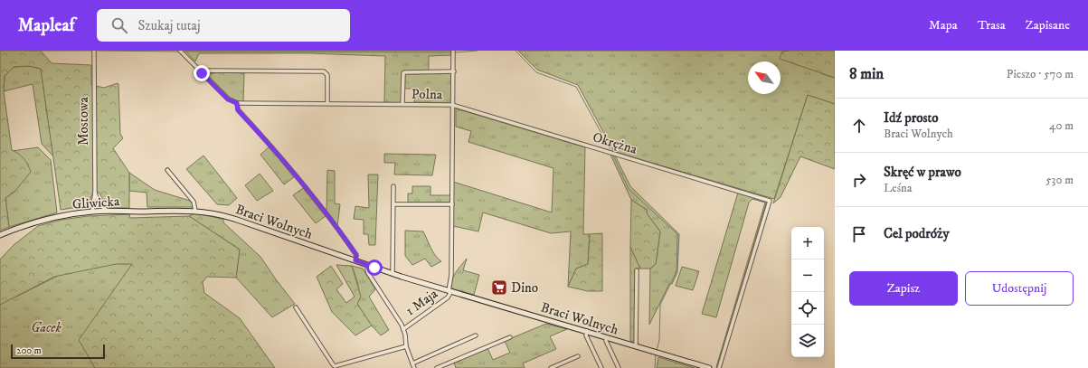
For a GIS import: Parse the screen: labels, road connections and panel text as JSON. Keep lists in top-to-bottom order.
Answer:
{
  "streets": {
    "main road": ["Gliwicka", "Braci Wolnych"],
    "street": [
      "Polna",
      "Mostowa",
      "Okrężna",
      "1 Maja"
    ]
  },
  "crossings": [
    ["Polna", "Okrężna"],
    ["Polna", "Braci Wolnych"],
    ["Polna", "1 Maja"],
    ["Mostowa", "Gliwicka"],
    ["Gliwicka", "Braci Wolnych"],
    ["Braci Wolnych", "1 Maja"]
  ],
  "parks": ["Gacek"],
  "places": {
    "supermarket": ["Dino"]
  },
  "scale_bar": "200 m",
  "north": "top left",
  "page": {
    "header": "Mapleaf",
    "search": "Szukaj tutaj",
    "nav": ["Mapa", "Trasa", "Zapisane"],
    "heading": ["8 min", "Pieszo · 570 m"],
    "list": [
      ["Idź prosto", "Braci Wolnych", "40 m"],
      ["Skręć w prawo", "Leśna", "530 m"],
      "Cel podróży"
    ],
    "map_buttons": ["+", "−"],
    "buttons": ["Zapisz", "Udostępnij"],
    "scale": "200 m"
  }
}
